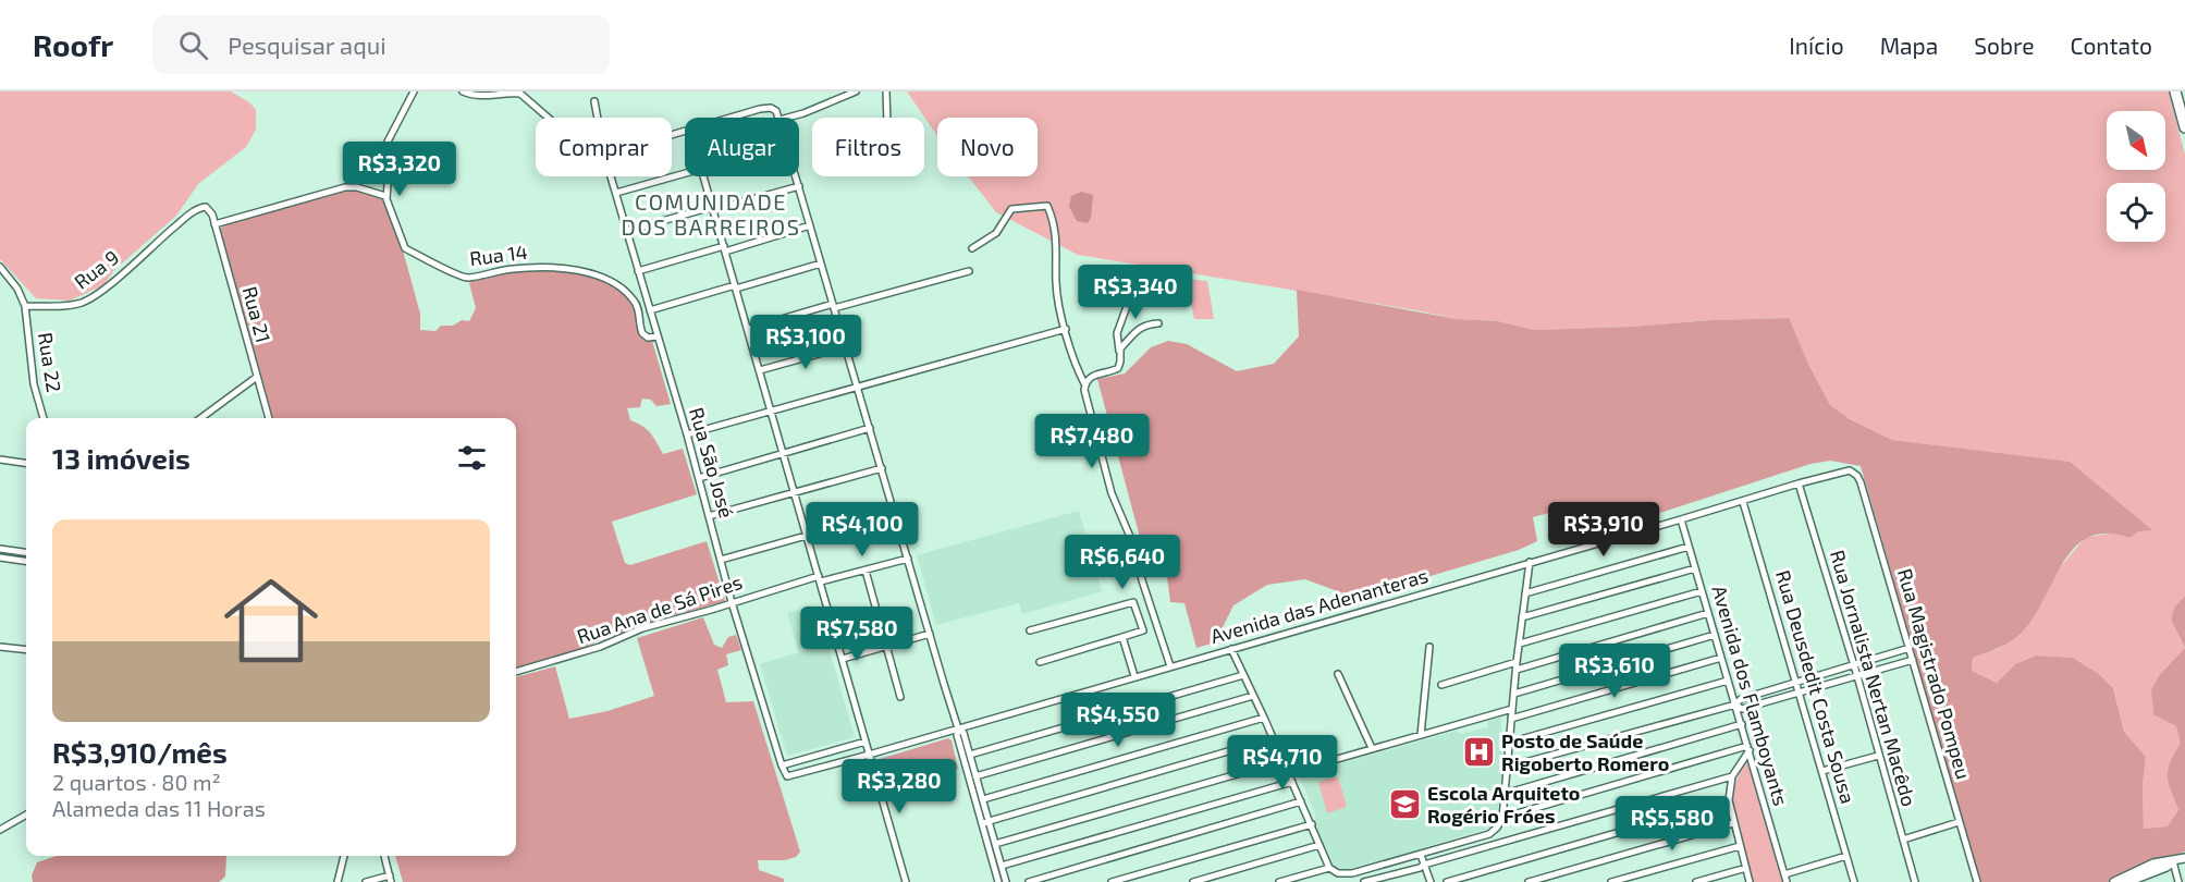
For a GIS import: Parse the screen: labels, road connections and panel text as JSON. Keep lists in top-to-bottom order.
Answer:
{
  "streets": {
    "street": [
      "Rua 14",
      "Rua 9",
      "Rua 21",
      "Rua 22",
      "Rua São José",
      "Avenida das Adenanteras",
      "Rua Ana de Sá Pires",
      "Rua Magistrado Pompeu",
      "Rua Jornalista Nertan Macêdo",
      "Rua Deusdedit Costa Sousa",
      "Avenida dos Flamboyants"
    ]
  },
  "crossings": [
    ["Rua 14", "Rua São José"],
    ["Rua 9", "Rua 21"],
    ["Rua 9", "Rua 22"],
    ["Rua São José", "Avenida das Adenanteras"],
    ["Rua São José", "Rua Ana de Sá Pires"],
    ["Avenida das Adenanteras", "Rua Magistrado Pompeu"],
    ["Avenida das Adenanteras", "Rua Jornalista Nertan Macêdo"],
    ["Avenida das Adenanteras", "Rua Deusdedit Costa Sousa"],
    ["Avenida das Adenanteras", "Avenida dos Flamboyants"]
  ],
  "districts": ["COMUNIDADE DOS BARREIROS"],
  "places": {
    "hospital": ["Posto de Saúde Rigoberto Romero"],
    "school or university": ["Escola Arquiteto Rogério Fróes"]
  },
  "north": "bottom right",
  "page": {
    "header": "Roofr",
    "search": "Pesquisar aqui",
    "nav": [
      "Início",
      "Mapa",
      "Sobre",
      "Contato"
    ],
    "chip": [
      "Comprar",
      "Alugar",
      "Filtros",
      "Novo"
    ],
    "price": [
      "R$3,320",
      "R$3,340",
      "R$3,100",
      "R$7,480",
      "R$4,100",
      "R$3,910",
      "R$6,640",
      "R$7,580",
      "R$3,610",
      "R$4,550",
      "R$4,710",
      "R$3,280",
      "R$5,580"
    ],
    "heading": "13 imóveis",
    "list": [
      {
        "name": "R$3,910/mês",
        "note": "2 quartos · 80 m² · Alameda das 11 Horas"
      }
    ]
  }
}
